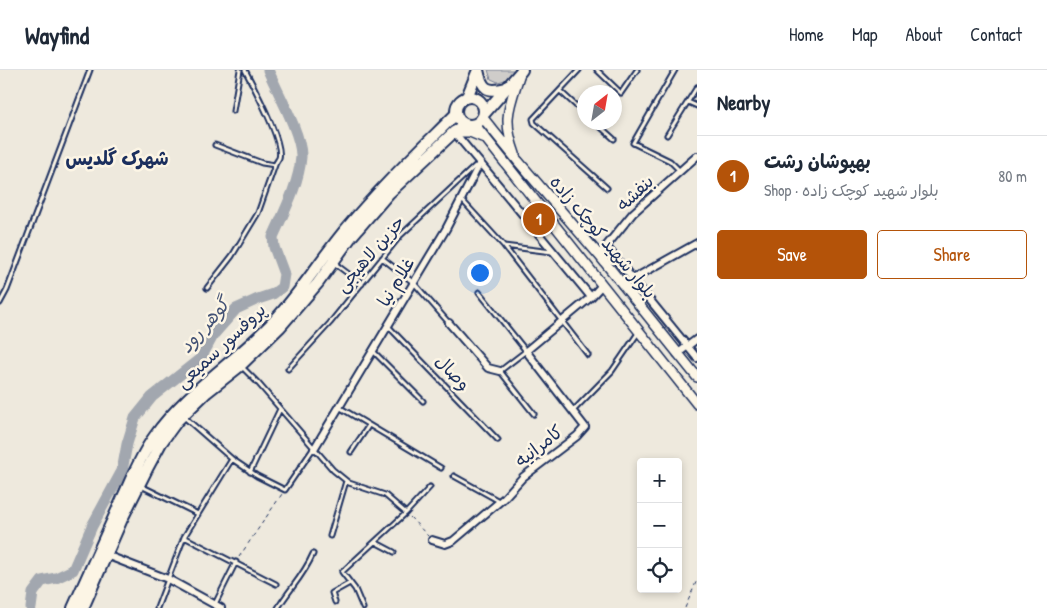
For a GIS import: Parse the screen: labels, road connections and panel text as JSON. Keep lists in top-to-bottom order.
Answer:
{
  "streets": {
    "main road": ["بلوار شهید کوچک زاده", "پروفسور سمیعی"],
    "street": ["بنفشه", "غلام نیا", "کامرانیه"],
    "lane": ["حزین لاهیجی", "وصال"]
  },
  "crossings": [
    ["بنفشه", "بلوار شهید کوچک زاده"],
    ["بلوار شهید کوچک زاده", "پروفسور سمیعی"],
    ["حزین لاهیجی", "غلام نیا"],
    ["غلام نیا", "وصال"]
  ],
  "districts": ["شهرک گلدیس"],
  "water": ["گوهر رود"],
  "north": "top right",
  "page": {
    "header": "Wayfind",
    "nav": [
      "Home",
      "Map",
      "About",
      "Contact"
    ],
    "heading": "Nearby",
    "list": [
      {
        "mark": "1",
        "name": "بهپوشان رشت",
        "note": "Shop · بلوار شهید کوچک زاده",
        "value": "80 m"
      }
    ],
    "pins": "1",
    "buttons": ["Save", "Share"],
    "map_buttons": ["+", "−"]
  }
}
